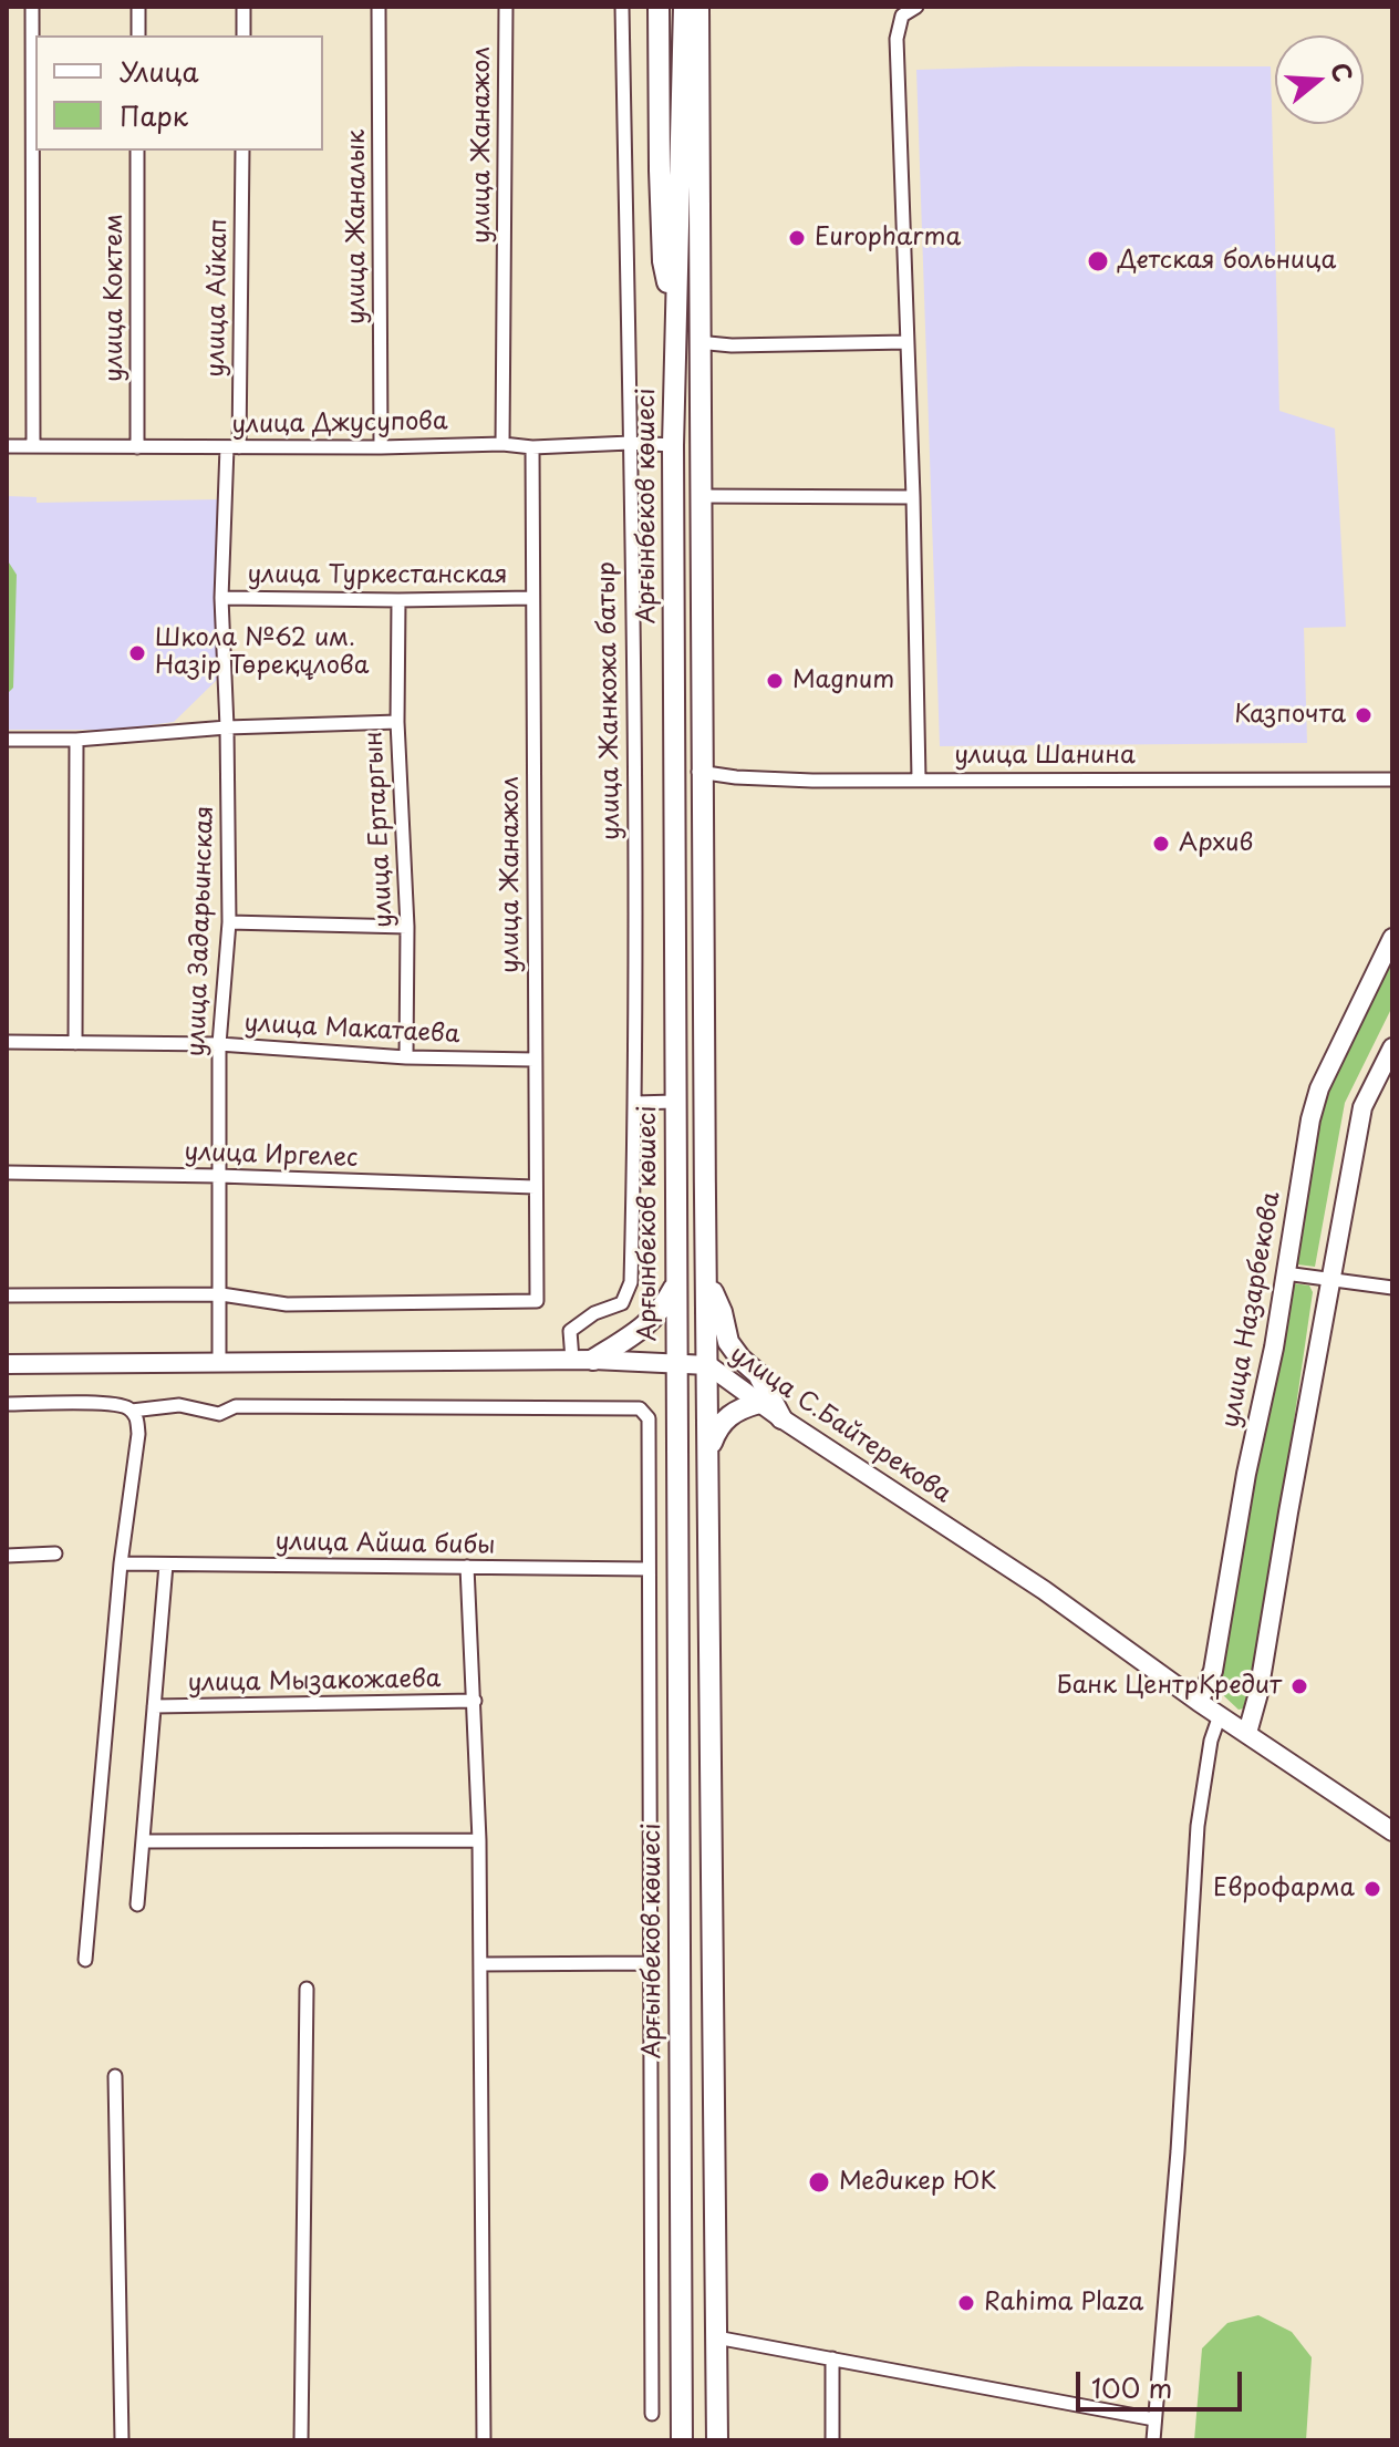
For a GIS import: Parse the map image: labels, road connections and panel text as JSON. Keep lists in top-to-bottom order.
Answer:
{
  "streets": {
    "main road": ["Арғынбеков көшесі", "улица Назарбекова", "улица С.Байтерекова"],
    "street": [
      "улица Жанажол",
      "улица Жаналык",
      "улица Коктем",
      "улица Айкап",
      "улица Джусупова",
      "улица Туркестанская",
      "улица Жанкожа батыр",
      "улица Шанина",
      "улица Ертаргын",
      "улица Задарьинская",
      "улица Макатаева",
      "улица Иргелес",
      "улица Айша бибы",
      "улица Мызакожаева"
    ]
  },
  "crossings": [
    ["улица Жанажол", "улица Джусупова"],
    ["улица Жанажол", "улица Туркестанская"],
    ["улица Жанажол", "улица Задарьинская"],
    ["улица Жанажол", "улица Макатаева"],
    ["улица Жанажол", "улица Иргелес"],
    ["улица Жаналык", "улица Джусупова"],
    ["улица Коктем", "улица Джусупова"],
    ["улица Айкап", "улица Джусупова"],
    ["улица Айкап", "улица Задарьинская"],
    ["улица Джусупова", "Арғынбеков көшесі"],
    ["улица Джусупова", "улица Жанкожа батыр"],
    ["улица Джусупова", "улица Задарьинская"],
    ["Арғынбеков көшесі", "улица Шанина"],
    ["Арғынбеков көшесі", "улица С.Байтерекова"],
    ["улица Туркестанская", "улица Ертаргын"],
    ["улица Туркестанская", "улица Задарьинская"],
    ["улица Жанкожа батыр", "улица С.Байтерекова"],
    ["улица Ертаргын", "улица Макатаева"],
    ["улица Задарьинская", "улица Макатаева"],
    ["улица Задарьинская", "улица Иргелес"],
    ["улица Задарьинская", "улица С.Байтерекова"],
    ["улица Назарбекова", "улица С.Байтерекова"]
  ],
  "places": [
    "Europharma",
    "Детская больница",
    "Школа №62 им. Назір Төреқұлова",
    "Magnum",
    "Казпочта",
    "Архив",
    "Банк ЦентрКредит",
    "Еврофарма",
    "Медикер ЮK",
    "Rahima Plaza"
  ],
  "legend": ["Улица", "Парк"],
  "scale_bar": "100 m",
  "north": "right"
}
